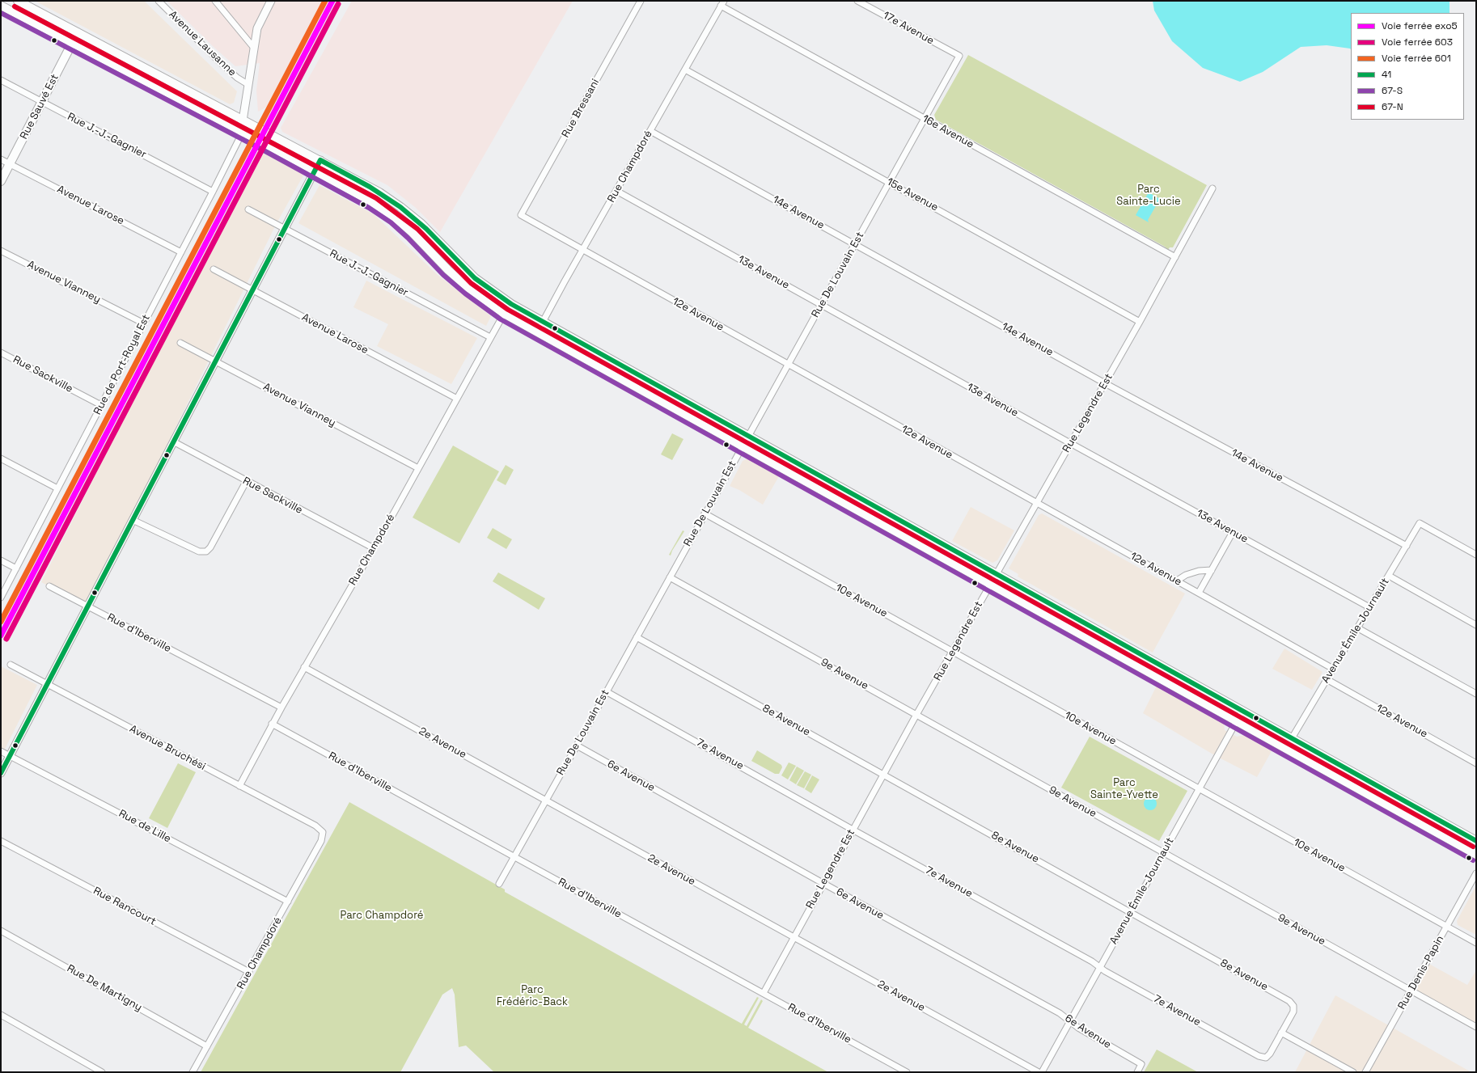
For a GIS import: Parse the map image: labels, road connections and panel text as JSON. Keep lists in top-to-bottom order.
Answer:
{
  "streets": {
    "main road": ["Rue Sauvé Est"],
    "street": [
      "17e Avenue",
      "Avenue Lausanne",
      "Rue Bressani",
      "16e Avenue",
      "Rue J.-J.-Gagnier",
      "Rue Champdoré",
      "15e Avenue",
      "Avenue Larose",
      "14e Avenue",
      "13e Avenue",
      "Rue De Louvain Est",
      "Avenue Vianney",
      "12e Avenue",
      "Rue de Port-Royal Est",
      "Rue Sackville",
      "Rue Legendre Est",
      "10e Avenue",
      "Avenue Émile-Journault",
      "Rue d'Iberville",
      "9e Avenue",
      "8e Avenue",
      "2e Avenue",
      "Avenue Bruchési",
      "7e Avenue",
      "6e Avenue",
      "Rue de Lille",
      "Rue Rancourt",
      "Rue Denis-Papin",
      "Rue De Martigny"
    ]
  },
  "crossings": [
    ["17e Avenue", "Rue De Louvain Est"],
    ["Rue Sauvé Est", "Rue J.-J.-Gagnier"],
    ["Rue Sauvé Est", "Avenue Larose"],
    ["Rue Bressani", "12e Avenue"],
    ["16e Avenue", "Rue Champdoré"],
    ["16e Avenue", "Rue De Louvain Est"],
    ["16e Avenue", "Rue Legendre Est"],
    ["Rue J.-J.-Gagnier", "Rue Champdoré"],
    ["Rue J.-J.-Gagnier", "Rue de Port-Royal Est"],
    ["Rue Champdoré", "15e Avenue"],
    ["Rue Champdoré", "Avenue Larose"],
    ["Rue Champdoré", "14e Avenue"],
    ["Rue Champdoré", "13e Avenue"],
    ["Rue Champdoré", "Avenue Vianney"],
    ["Rue Champdoré", "12e Avenue"],
    ["Rue Champdoré", "Rue Sackville"],
    ["Rue Champdoré", "Rue d'Iberville"],
    ["Rue Champdoré", "2e Avenue"],
    ["Rue Champdoré", "Avenue Bruchési"],
    ["Rue Champdoré", "Rue de Lille"],
    ["Rue Champdoré", "Rue Rancourt"],
    ["Rue Champdoré", "Rue De Martigny"],
    ["15e Avenue", "Rue De Louvain Est"],
    ["15e Avenue", "Rue Legendre Est"],
    ["Avenue Larose", "Rue de Port-Royal Est"],
    ["14e Avenue", "Rue De Louvain Est"],
    ["14e Avenue", "Rue Legendre Est"],
    ["14e Avenue", "Avenue Émile-Journault"],
    ["13e Avenue", "Rue De Louvain Est"],
    ["13e Avenue", "Rue Legendre Est"],
    ["13e Avenue", "Avenue Émile-Journault"],
    ["Rue De Louvain Est", "12e Avenue"],
    ["Rue De Louvain Est", "10e Avenue"],
    ["Rue De Louvain Est", "Rue d'Iberville"],
    ["Rue De Louvain Est", "9e Avenue"],
    ["Rue De Louvain Est", "8e Avenue"],
    ["Rue De Louvain Est", "2e Avenue"],
    ["Rue De Louvain Est", "7e Avenue"],
    ["Rue De Louvain Est", "6e Avenue"],
    ["Avenue Vianney", "Rue de Port-Royal Est"],
    ["12e Avenue", "Rue Legendre Est"],
    ["12e Avenue", "Avenue Émile-Journault"],
    ["Rue de Port-Royal Est", "Rue Sackville"],
    ["Rue Legendre Est", "10e Avenue"],
    ["Rue Legendre Est", "Rue d'Iberville"],
    ["Rue Legendre Est", "9e Avenue"],
    ["Rue Legendre Est", "8e Avenue"],
    ["Rue Legendre Est", "2e Avenue"],
    ["Rue Legendre Est", "7e Avenue"],
    ["Rue Legendre Est", "6e Avenue"],
    ["10e Avenue", "Avenue Émile-Journault"],
    ["10e Avenue", "Rue Denis-Papin"],
    ["Avenue Émile-Journault", "9e Avenue"],
    ["Avenue Émile-Journault", "8e Avenue"],
    ["Avenue Émile-Journault", "7e Avenue"],
    ["Avenue Émile-Journault", "6e Avenue"],
    ["9e Avenue", "Rue Denis-Papin"],
    ["8e Avenue", "7e Avenue"]
  ],
  "parks": [
    "Parc Sainte-Lucie",
    "Parc Sainte-Yvette",
    "Parc Champdoré",
    "Parc Frédéric-Back"
  ],
  "lines": [
    "rail line exo5",
    "rail line 601",
    "rail line 603",
    "transit line 67-N",
    "transit line 67-S",
    "transit line 41"
  ],
  "legend": [
    "Voie ferrée exo5",
    "Voie ferrée 603",
    "Voie ferrée 601",
    "41",
    "67-S",
    "67-N"
  ]
}
